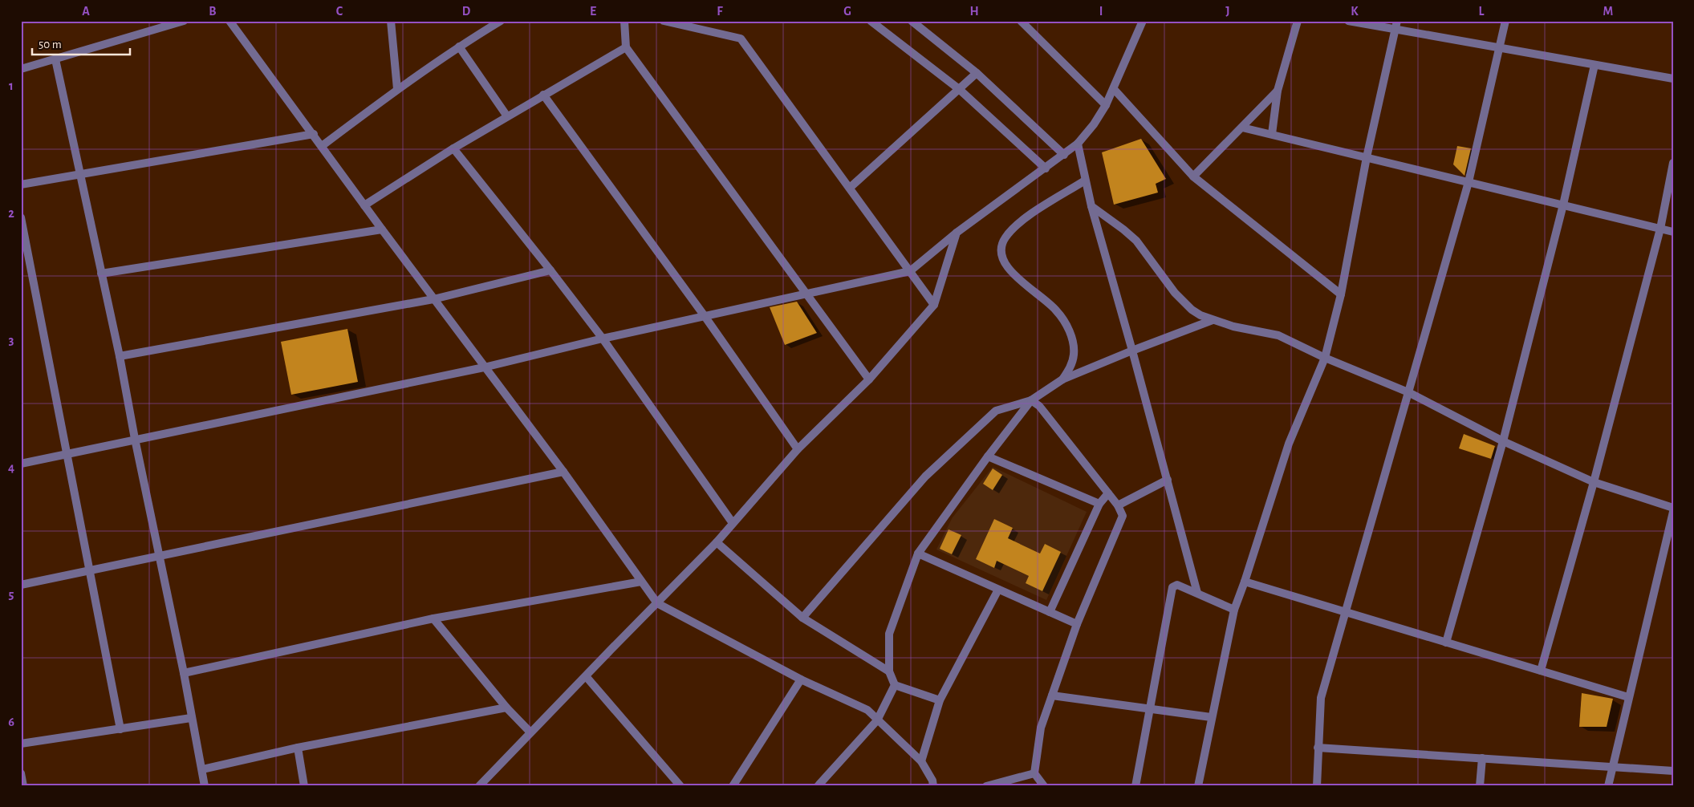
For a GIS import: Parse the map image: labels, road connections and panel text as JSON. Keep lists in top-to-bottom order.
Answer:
{
  "scale_bar": "50 m",
  "grid": {
    "columns": [
      "A",
      "B",
      "C",
      "D",
      "E",
      "F",
      "G",
      "H",
      "I",
      "J",
      "K",
      "L",
      "M"
    ],
    "rows": [
      "1",
      "2",
      "3",
      "4",
      "5",
      "6"
    ]
  }
}
